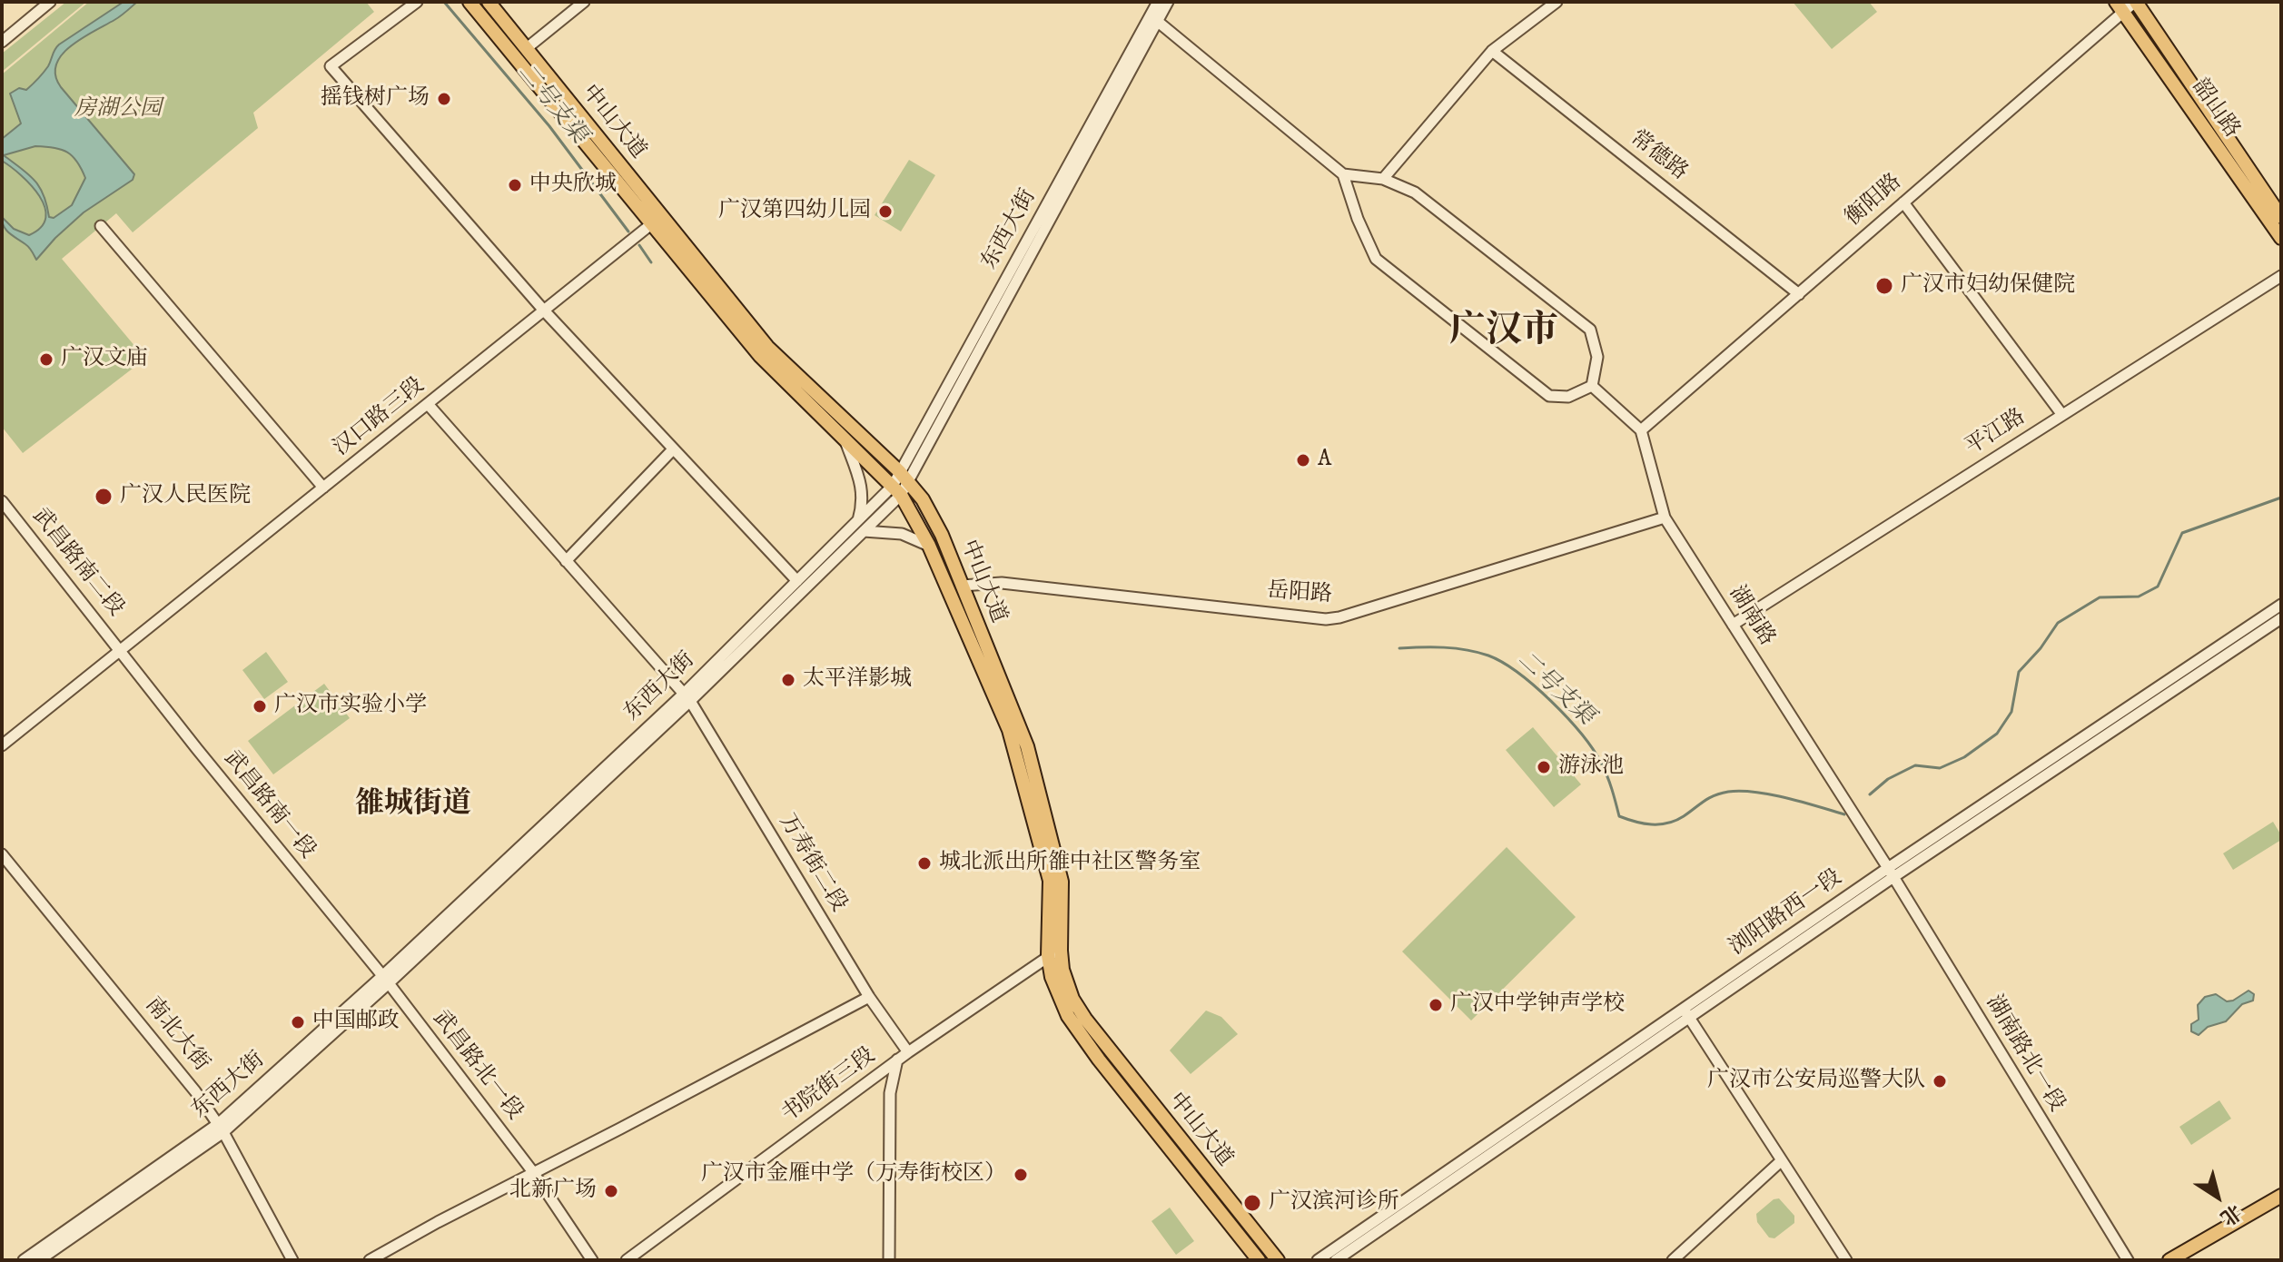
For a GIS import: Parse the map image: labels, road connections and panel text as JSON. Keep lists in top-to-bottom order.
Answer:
{
  "streets": {
    "main road": ["韶山路", "中山大道"],
    "street": [
      "常德路",
      "衡阳路",
      "东西大街",
      "汉口路三段",
      "平江路",
      "武昌路南二段",
      "岳阳路",
      "湖南路",
      "武昌路南一段",
      "万寿街二段",
      "浏阳路西一段",
      "南北大街",
      "湖南路北一段",
      "武昌路北一段",
      "书院街三段"
    ]
  },
  "crossings": [
    ["韶山路", "衡阳路"],
    ["中山大道", "东西大街"],
    ["中山大道", "汉口路三段"],
    ["中山大道", "岳阳路"],
    ["中山大道", "书院街三段"],
    ["常德路", "衡阳路"],
    ["衡阳路", "湖南路"],
    ["东西大街", "武昌路南一段"],
    ["东西大街", "万寿街二段"],
    ["东西大街", "南北大街"],
    ["东西大街", "武昌路北一段"],
    ["汉口路三段", "武昌路南二段"],
    ["汉口路三段", "武昌路南一段"],
    ["汉口路三段", "万寿街二段"],
    ["平江路", "湖南路"],
    ["武昌路南二段", "武昌路南一段"],
    ["岳阳路", "湖南路"],
    ["湖南路", "浏阳路西一段"],
    ["湖南路", "湖南路北一段"],
    ["武昌路南一段", "武昌路北一段"],
    ["万寿街二段", "书院街三段"],
    ["浏阳路西一段", "湖南路北一段"]
  ],
  "districts": ["广汉市", "雒城街道"],
  "water": ["二号支渠"],
  "parks": ["房湖公园"],
  "places": [
    "摇钱树广场",
    "中央欣城",
    "广汉第四幼儿园",
    "广汉市妇幼保健院",
    "广汉文庙",
    "A",
    "广汉人民医院",
    "太平洋影城",
    "广汉市实验小学",
    "游泳池",
    "城北派出所雒中社区警务室",
    "广汉中学钟声学校",
    "中国邮政",
    "广汉市公安局巡警大队",
    "广汉市金雁中学（万寿街校区）",
    "北新广场",
    "广汉滨河诊所"
  ],
  "north": "bottom right"
}
